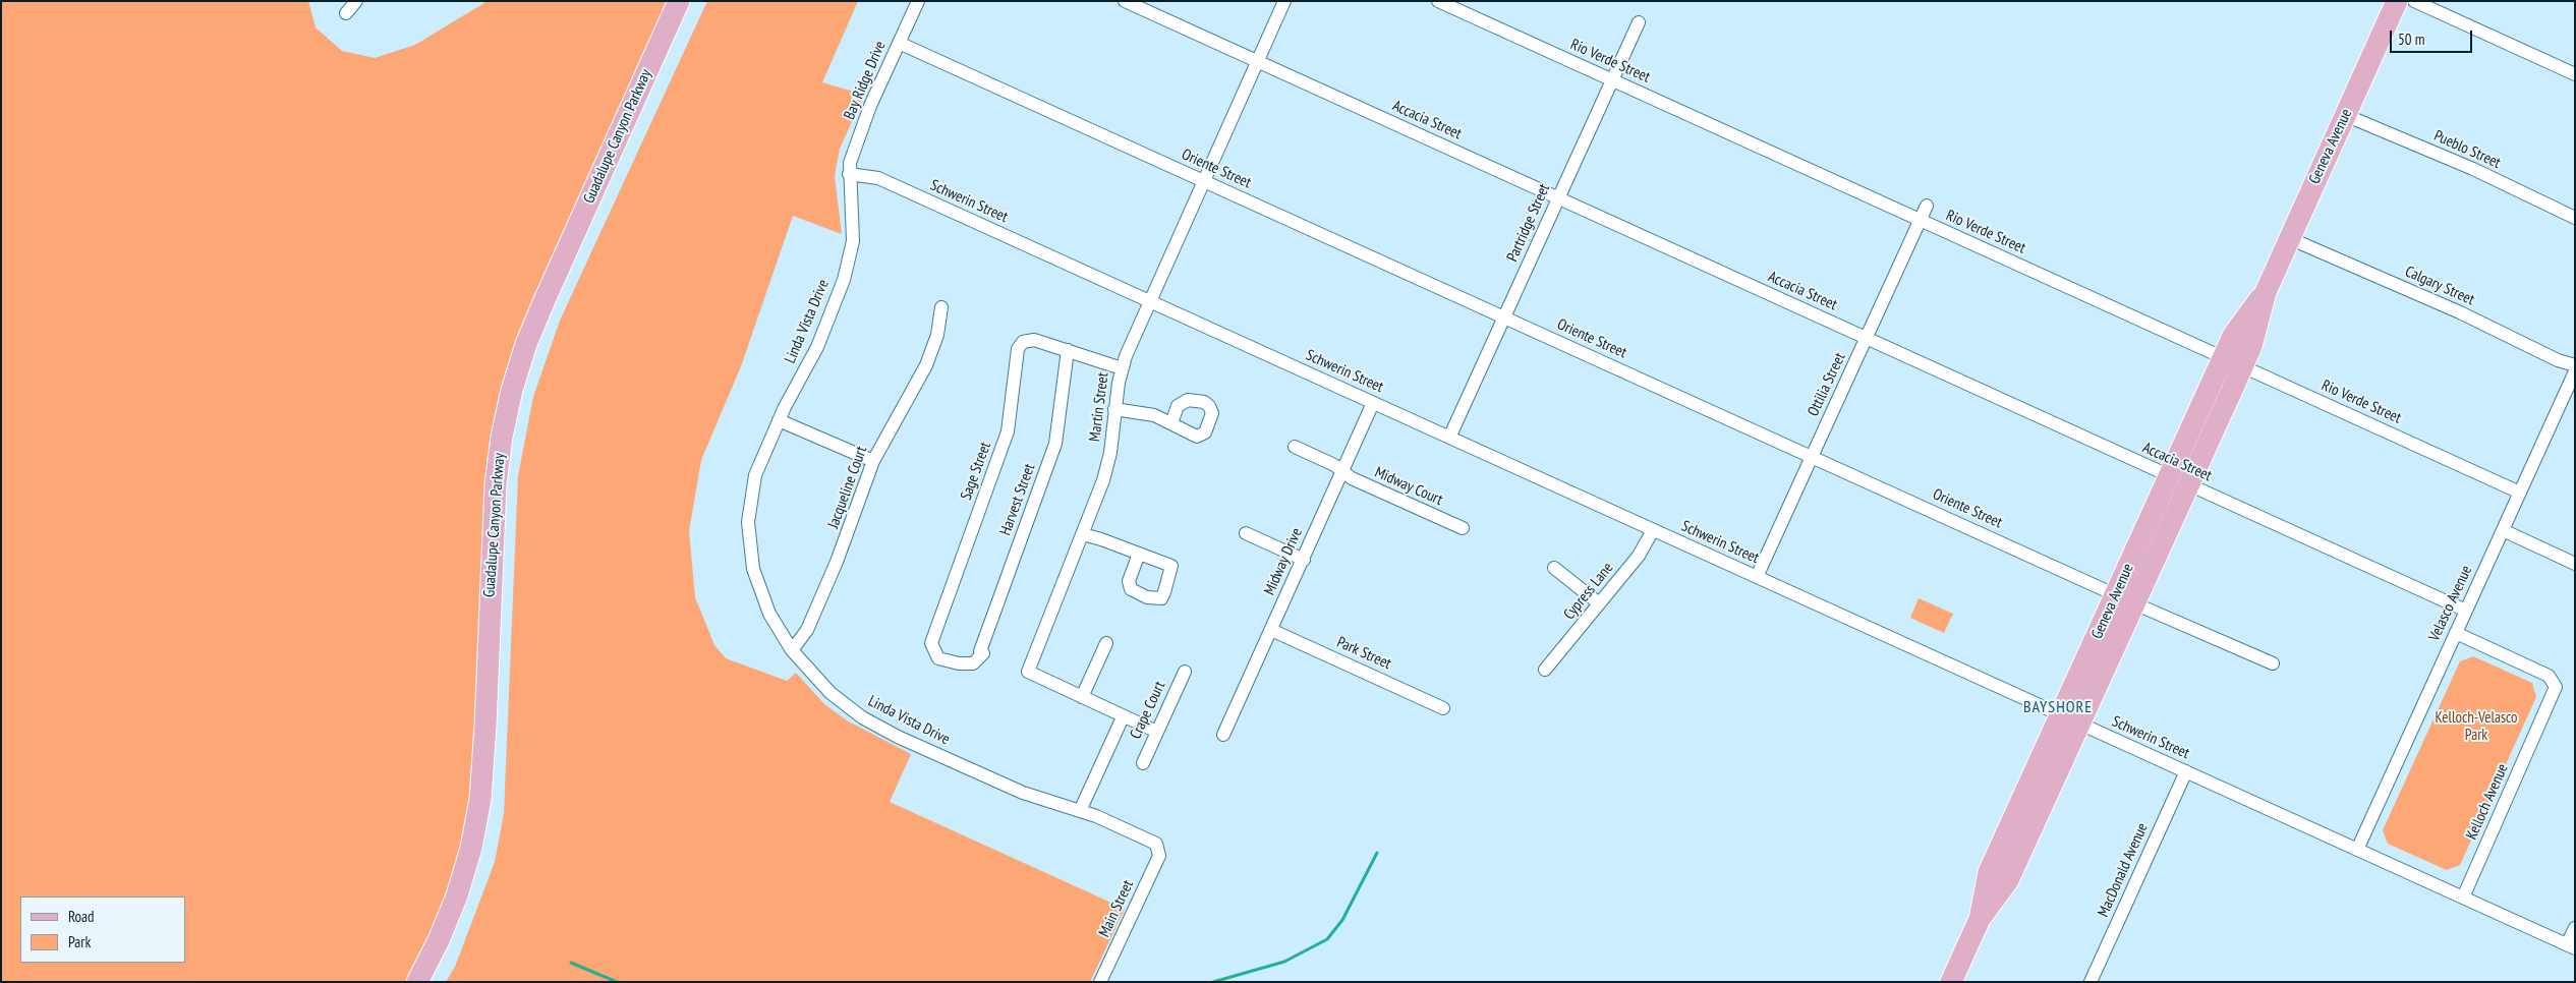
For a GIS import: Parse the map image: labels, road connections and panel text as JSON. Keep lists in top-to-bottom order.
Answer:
{
  "streets": {
    "main road": ["Guadalupe Canyon Parkway", "Geneva Avenue"],
    "street": [
      "Rio Verde Street",
      "Bay Ridge Drive",
      "Accacia Street",
      "Pueblo Street",
      "Oriente Street",
      "Schwerin Street",
      "Partridge Street",
      "Calgary Street",
      "Linda Vista Drive",
      "Ottilia Street",
      "Martin Street",
      "Sage Street",
      "Midway Court",
      "Jacqueline Court",
      "Harvest Street",
      "Midway Drive",
      "Cypress Lane",
      "Velasco Avenue",
      "Park Street",
      "Crape Court",
      "Kelloch Avenue",
      "MacDonald Avenue",
      "Main Street"
    ]
  },
  "crossings": [
    ["Rio Verde Street", "Geneva Avenue"],
    ["Rio Verde Street", "Partridge Street"],
    ["Rio Verde Street", "Ottilia Street"],
    ["Rio Verde Street", "Velasco Avenue"],
    ["Bay Ridge Drive", "Oriente Street"],
    ["Bay Ridge Drive", "Schwerin Street"],
    ["Bay Ridge Drive", "Linda Vista Drive"],
    ["Accacia Street", "Geneva Avenue"],
    ["Accacia Street", "Partridge Street"],
    ["Accacia Street", "Ottilia Street"],
    ["Accacia Street", "Martin Street"],
    ["Accacia Street", "Velasco Avenue"],
    ["Geneva Avenue", "Pueblo Street"],
    ["Geneva Avenue", "Oriente Street"],
    ["Geneva Avenue", "Schwerin Street"],
    ["Geneva Avenue", "Calgary Street"],
    ["Oriente Street", "Partridge Street"],
    ["Oriente Street", "Ottilia Street"],
    ["Oriente Street", "Martin Street"],
    ["Schwerin Street", "Partridge Street"],
    ["Schwerin Street", "Linda Vista Drive"],
    ["Schwerin Street", "Ottilia Street"],
    ["Schwerin Street", "Martin Street"],
    ["Schwerin Street", "Midway Drive"],
    ["Schwerin Street", "Cypress Lane"],
    ["Schwerin Street", "Velasco Avenue"],
    ["Schwerin Street", "Kelloch Avenue"],
    ["Schwerin Street", "MacDonald Avenue"],
    ["Linda Vista Drive", "Jacqueline Court"],
    ["Linda Vista Drive", "Main Street"],
    ["Martin Street", "Sage Street"],
    ["Martin Street", "Crape Court"],
    ["Sage Street", "Harvest Street"],
    ["Midway Court", "Midway Drive"],
    ["Midway Drive", "Park Street"],
    ["Velasco Avenue", "Kelloch Avenue"]
  ],
  "districts": ["BAYSHORE"],
  "parks": ["Kelloch-Velasco Park"],
  "legend": ["Road", "Park"],
  "scale_bar": "50 m"
}
